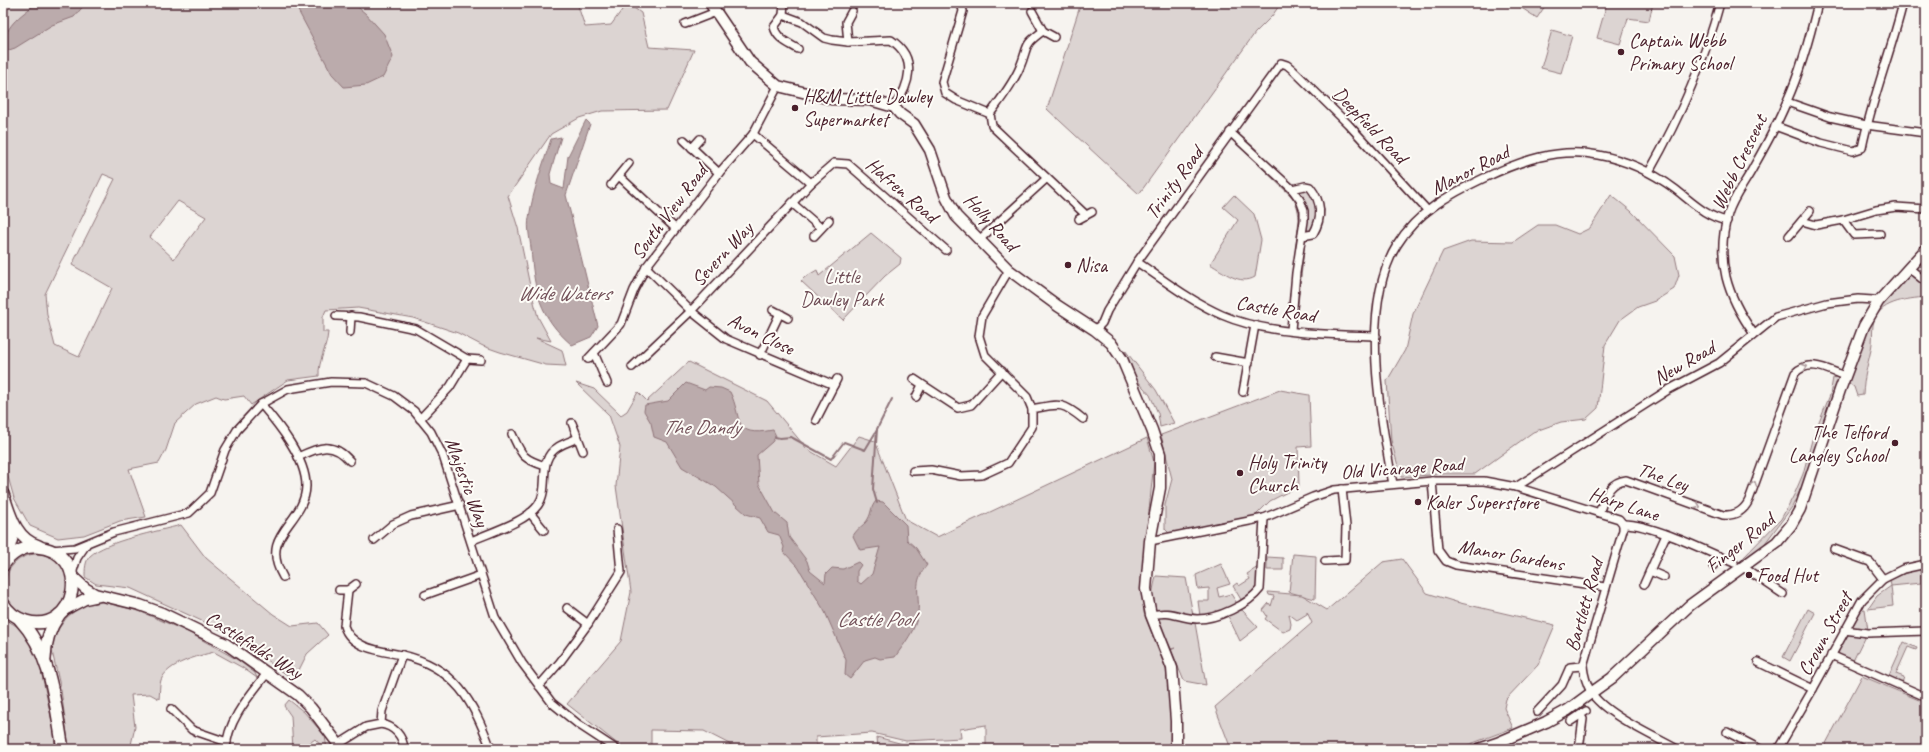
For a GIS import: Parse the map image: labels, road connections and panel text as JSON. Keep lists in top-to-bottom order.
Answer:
{
  "streets": {
    "main road": ["Holly Road", "Finger Road", "Castlefields Way"],
    "street": [
      "Deepfield Road",
      "Webb Crescent",
      "Manor Road",
      "Trinity Road",
      "Hafren Road",
      "South View Road",
      "Severn Way",
      "Castle Road",
      "Avon Close",
      "New Road",
      "Old Vicarage Road",
      "The Ley",
      "Majestic Way",
      "Harp Lane",
      "Manor Gardens",
      "Bartlett Road",
      "Crown Street"
    ]
  },
  "crossings": [
    ["Deepfield Road", "Manor Road"],
    ["Deepfield Road", "Trinity Road"],
    ["Webb Crescent", "Manor Road"],
    ["Webb Crescent", "New Road"],
    ["Manor Road", "Castle Road"],
    ["Manor Road", "Old Vicarage Road"],
    ["Trinity Road", "Holly Road"],
    ["Trinity Road", "Castle Road"],
    ["Hafren Road", "Severn Way"],
    ["South View Road", "Holly Road"],
    ["South View Road", "Avon Close"],
    ["Holly Road", "Old Vicarage Road"],
    ["Severn Way", "Avon Close"],
    ["New Road", "Old Vicarage Road"],
    ["New Road", "Harp Lane"],
    ["New Road", "Finger Road"],
    ["Old Vicarage Road", "Harp Lane"],
    ["Old Vicarage Road", "Manor Gardens"],
    ["The Ley", "Harp Lane"],
    ["The Ley", "Finger Road"],
    ["Majestic Way", "Castlefields Way"],
    ["Harp Lane", "Finger Road"],
    ["Harp Lane", "Bartlett Road"],
    ["Finger Road", "Bartlett Road"],
    ["Manor Gardens", "Bartlett Road"]
  ],
  "one_way": ["The Ley"],
  "water": ["Wide Waters", "The Dandy", "Castle Pool"],
  "parks": ["Little Dawley Park"],
  "places": [
    "Captain Webb Primary School",
    "H&M Little Dawley Supermarket",
    "Nisa",
    "The Telford Langley School",
    "Holy Trinity Church",
    "Kaler Superstore",
    "Food Hut"
  ]
}
